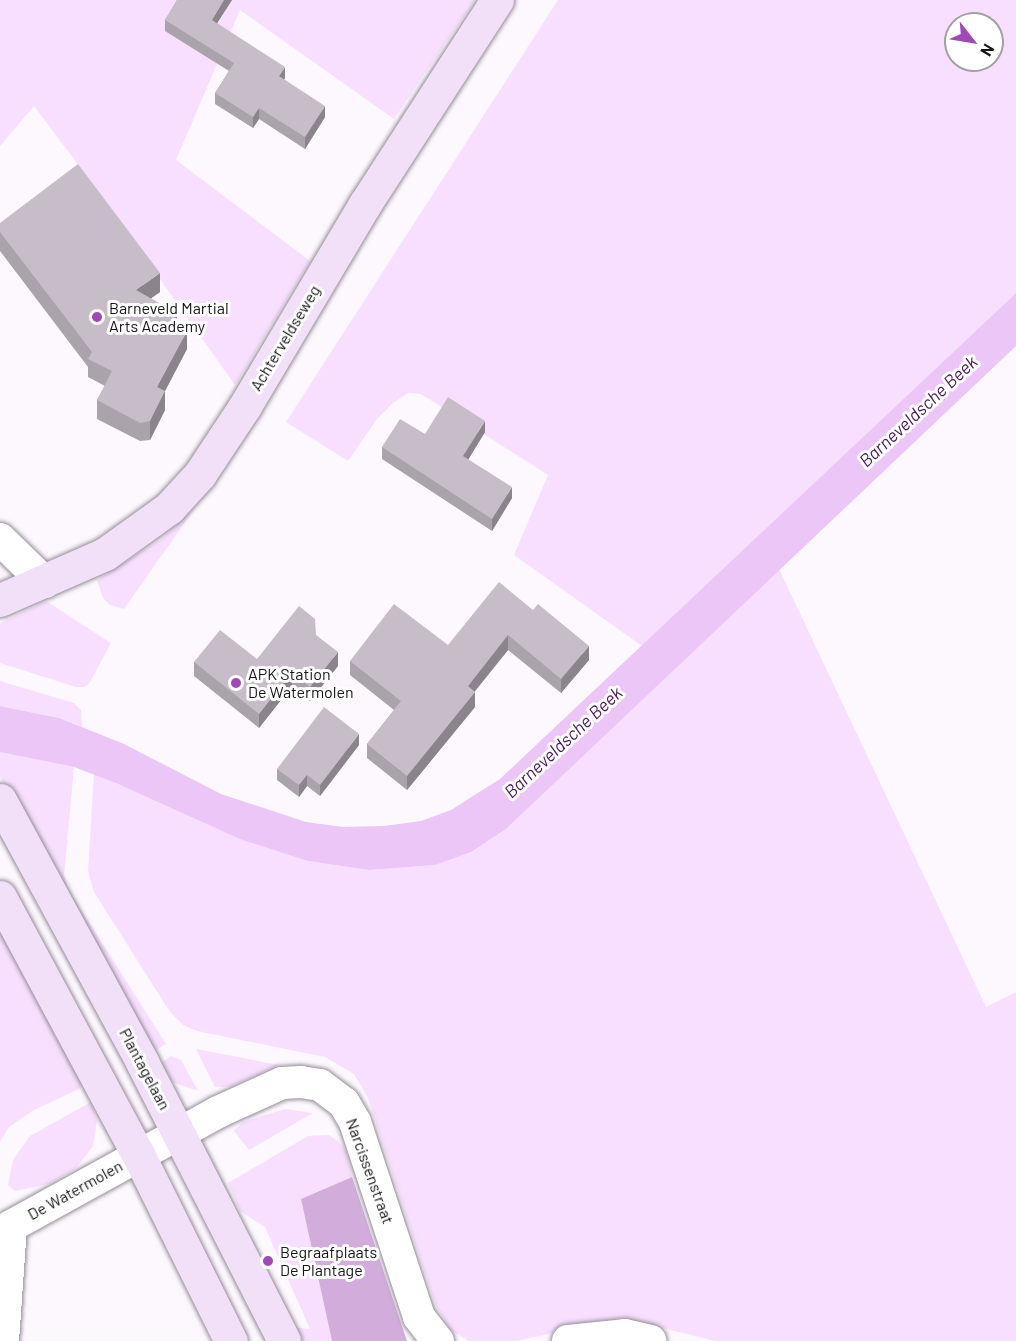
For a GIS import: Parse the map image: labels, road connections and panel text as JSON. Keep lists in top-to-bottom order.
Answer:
{
  "streets": {
    "main road": ["Achterveldseweg", "Plantagelaan"],
    "street": ["Narcissenstraat", "De Watermolen"]
  },
  "crossings": [
    ["Plantagelaan", "Narcissenstraat"],
    ["Plantagelaan", "De Watermolen"],
    ["Narcissenstraat", "De Watermolen"]
  ],
  "water": ["Barneveldsche Beek"],
  "places": ["Barneveld Martial Arts Academy", "APK Station De Watermolen", "Begraafplaats De Plantage"],
  "north": "bottom right"
}
